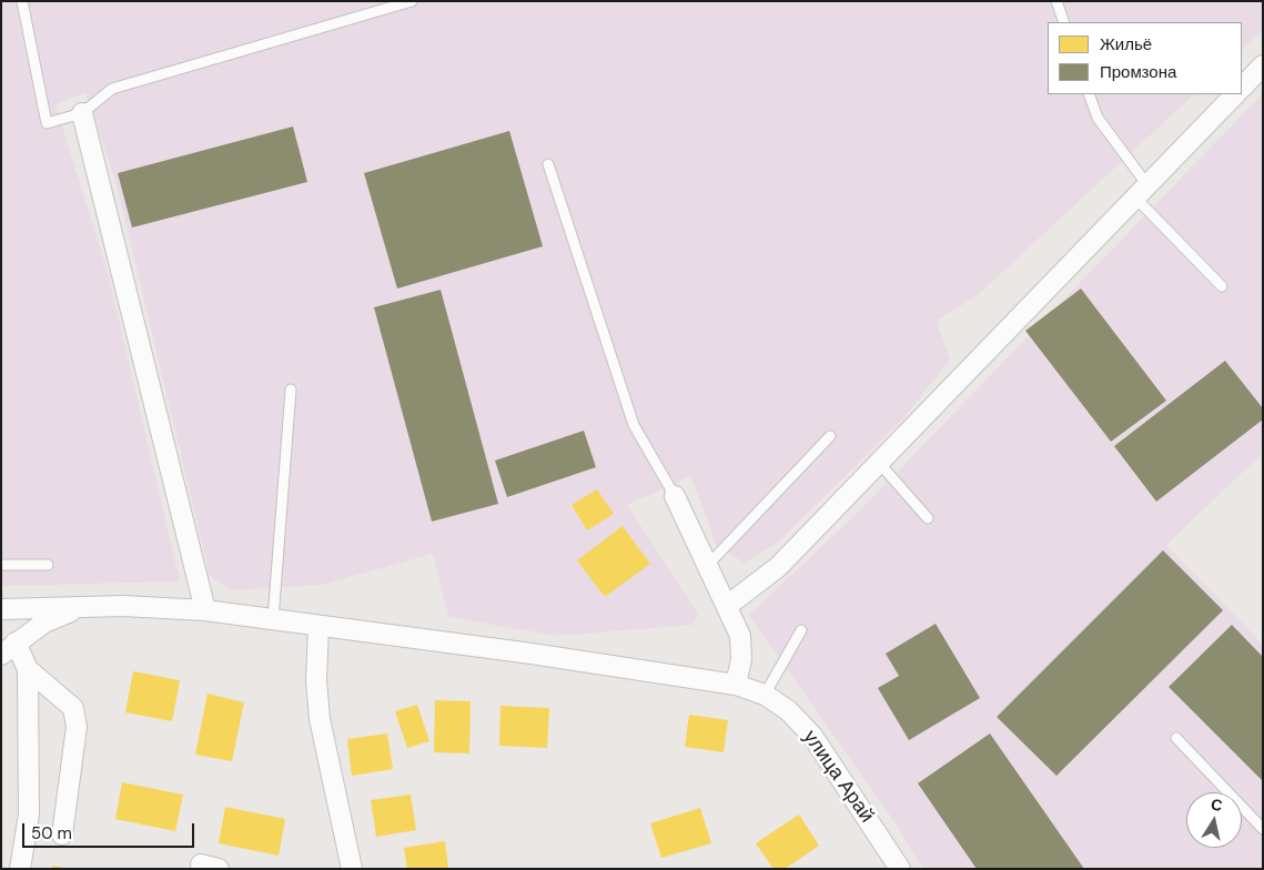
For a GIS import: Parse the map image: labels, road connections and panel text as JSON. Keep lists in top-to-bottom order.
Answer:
{
  "streets": {
    "street": ["улица Арай"]
  },
  "legend": ["Жильё", "Промзона"],
  "scale_bar": "50 m",
  "north": "top"
}
